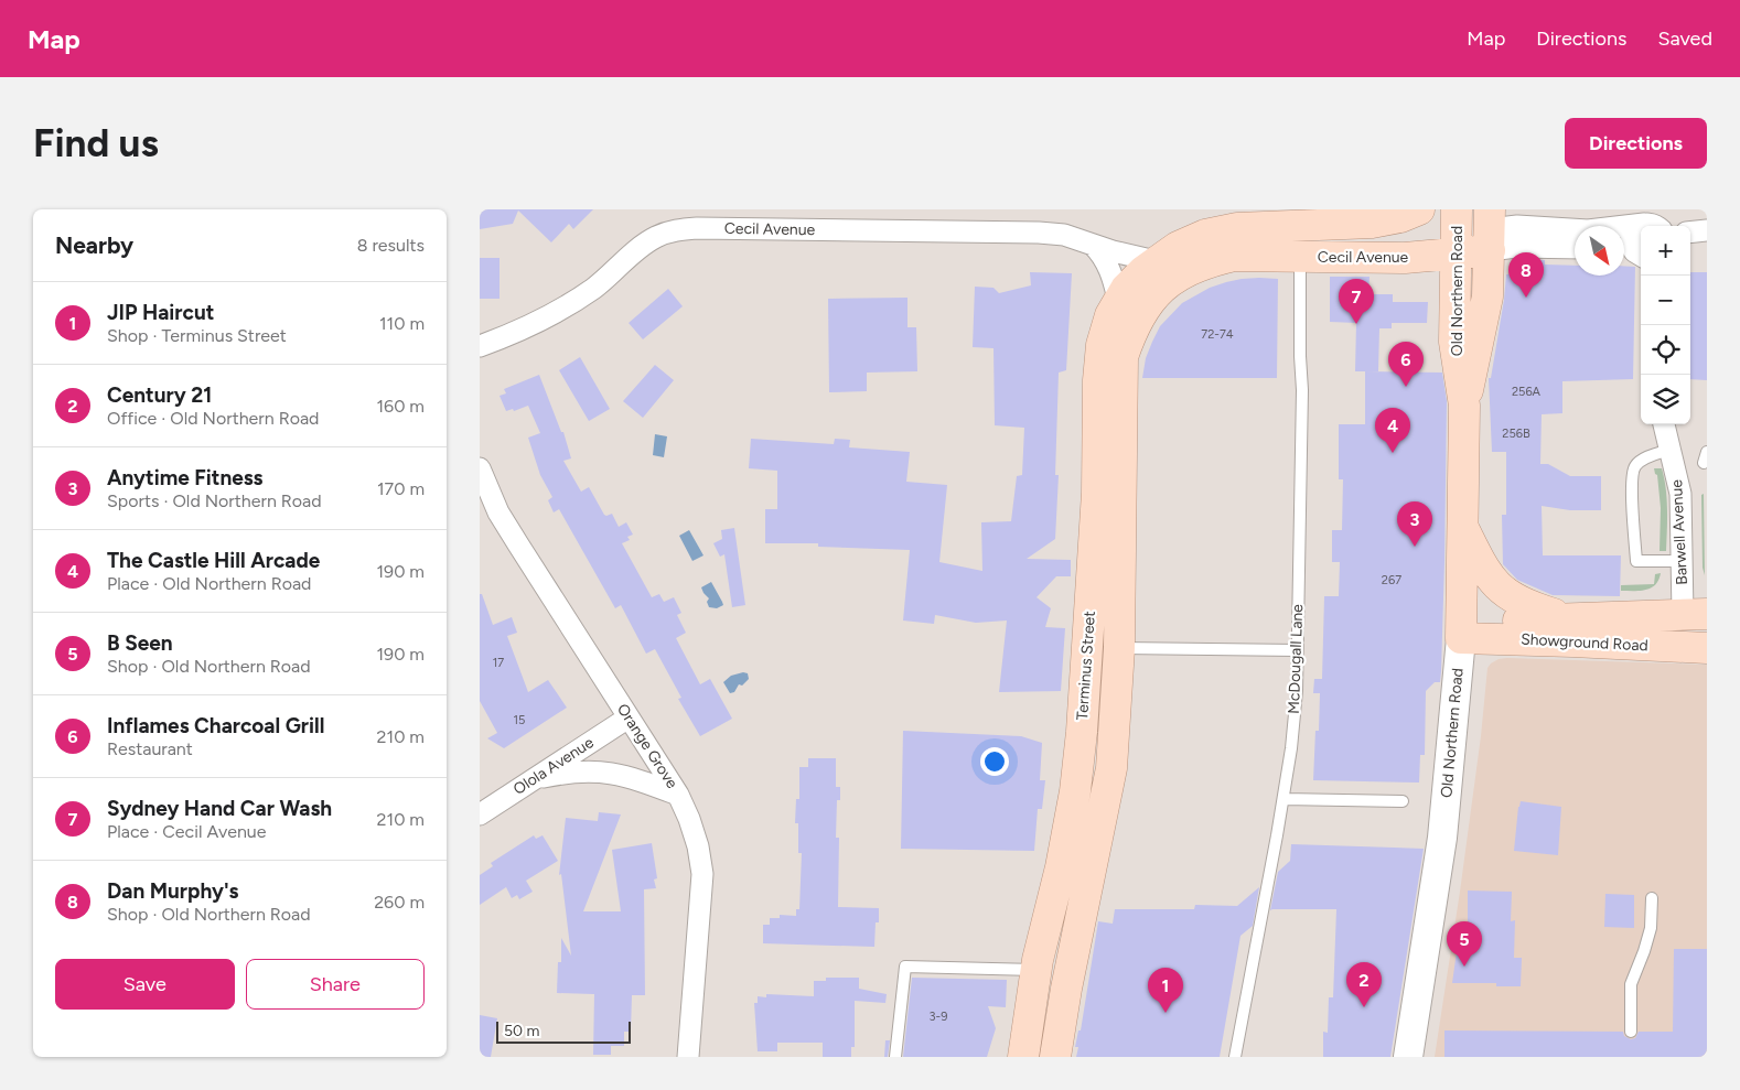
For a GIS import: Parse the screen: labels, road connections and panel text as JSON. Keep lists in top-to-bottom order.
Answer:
{
  "streets": {
    "main road": [
      "Cecil Avenue",
      "Old Northern Road",
      "Showground Road",
      "Terminus Street"
    ],
    "street": ["Barwell Avenue", "Orange Grove", "Olola Avenue"],
    "lane": ["McDougall Lane"]
  },
  "crossings": [
    ["Cecil Avenue", "Old Northern Road"],
    ["Cecil Avenue", "McDougall Lane"],
    ["Cecil Avenue", "Terminus Street"],
    ["Old Northern Road", "Showground Road"],
    ["Barwell Avenue", "Showground Road"],
    ["Orange Grove", "Olola Avenue"]
  ],
  "house_numbers": [
    "72-74",
    "256A",
    "256B",
    "267",
    "17",
    "15",
    "3-9"
  ],
  "scale_bar": "50 m",
  "north": "bottom right",
  "page": {
    "header": "Map",
    "nav": ["Map", "Directions", "Saved"],
    "buttons": [
      "Directions",
      ["Save", "Share"]
    ],
    "title": "Find us",
    "heading": ["Nearby", "8 results"],
    "map_buttons": ["+", "−"],
    "pins": [
      "8",
      "7",
      "6",
      "4",
      "3",
      "5",
      "2",
      "1"
    ],
    "list": [
      {
        "mark": "1",
        "name": "JIP Haircut",
        "note": "Shop · Terminus Street",
        "value": "110 m"
      },
      {
        "mark": "2",
        "name": "Century 21",
        "note": "Office · Old Northern Road",
        "value": "160 m"
      },
      {
        "mark": "3",
        "name": "Anytime Fitness",
        "note": "Sports · Old Northern Road",
        "value": "170 m"
      },
      {
        "mark": "4",
        "name": "The Castle Hill Arcade",
        "note": "Place · Old Northern Road",
        "value": "190 m"
      },
      {
        "mark": "5",
        "name": "B Seen",
        "note": "Shop · Old Northern Road",
        "value": "190 m"
      },
      {
        "mark": "6",
        "name": "Inflames Charcoal Grill",
        "note": "Restaurant",
        "value": "210 m"
      },
      {
        "mark": "7",
        "name": "Sydney Hand Car Wash",
        "note": "Place · Cecil Avenue",
        "value": "210 m"
      },
      {
        "mark": "8",
        "name": "Dan Murphy's",
        "note": "Shop · Old Northern Road",
        "value": "260 m"
      }
    ],
    "scale": "50 m"
  }
}
